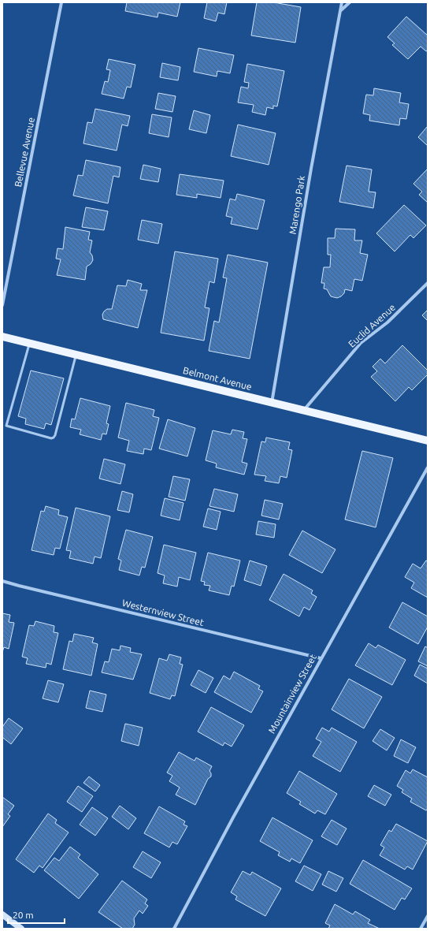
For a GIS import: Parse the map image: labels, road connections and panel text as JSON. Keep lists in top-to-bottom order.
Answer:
{
  "streets": {
    "main road": ["Belmont Avenue"],
    "street": [
      "Bellevue Avenue",
      "Marengo Park",
      "Euclid Avenue",
      "Westernview Street",
      "Mountainview Street"
    ]
  },
  "crossings": [
    ["Marengo Park", "Belmont Avenue"],
    ["Euclid Avenue", "Belmont Avenue"],
    ["Westernview Street", "Mountainview Street"]
  ],
  "scale_bar": "20 m"
}
